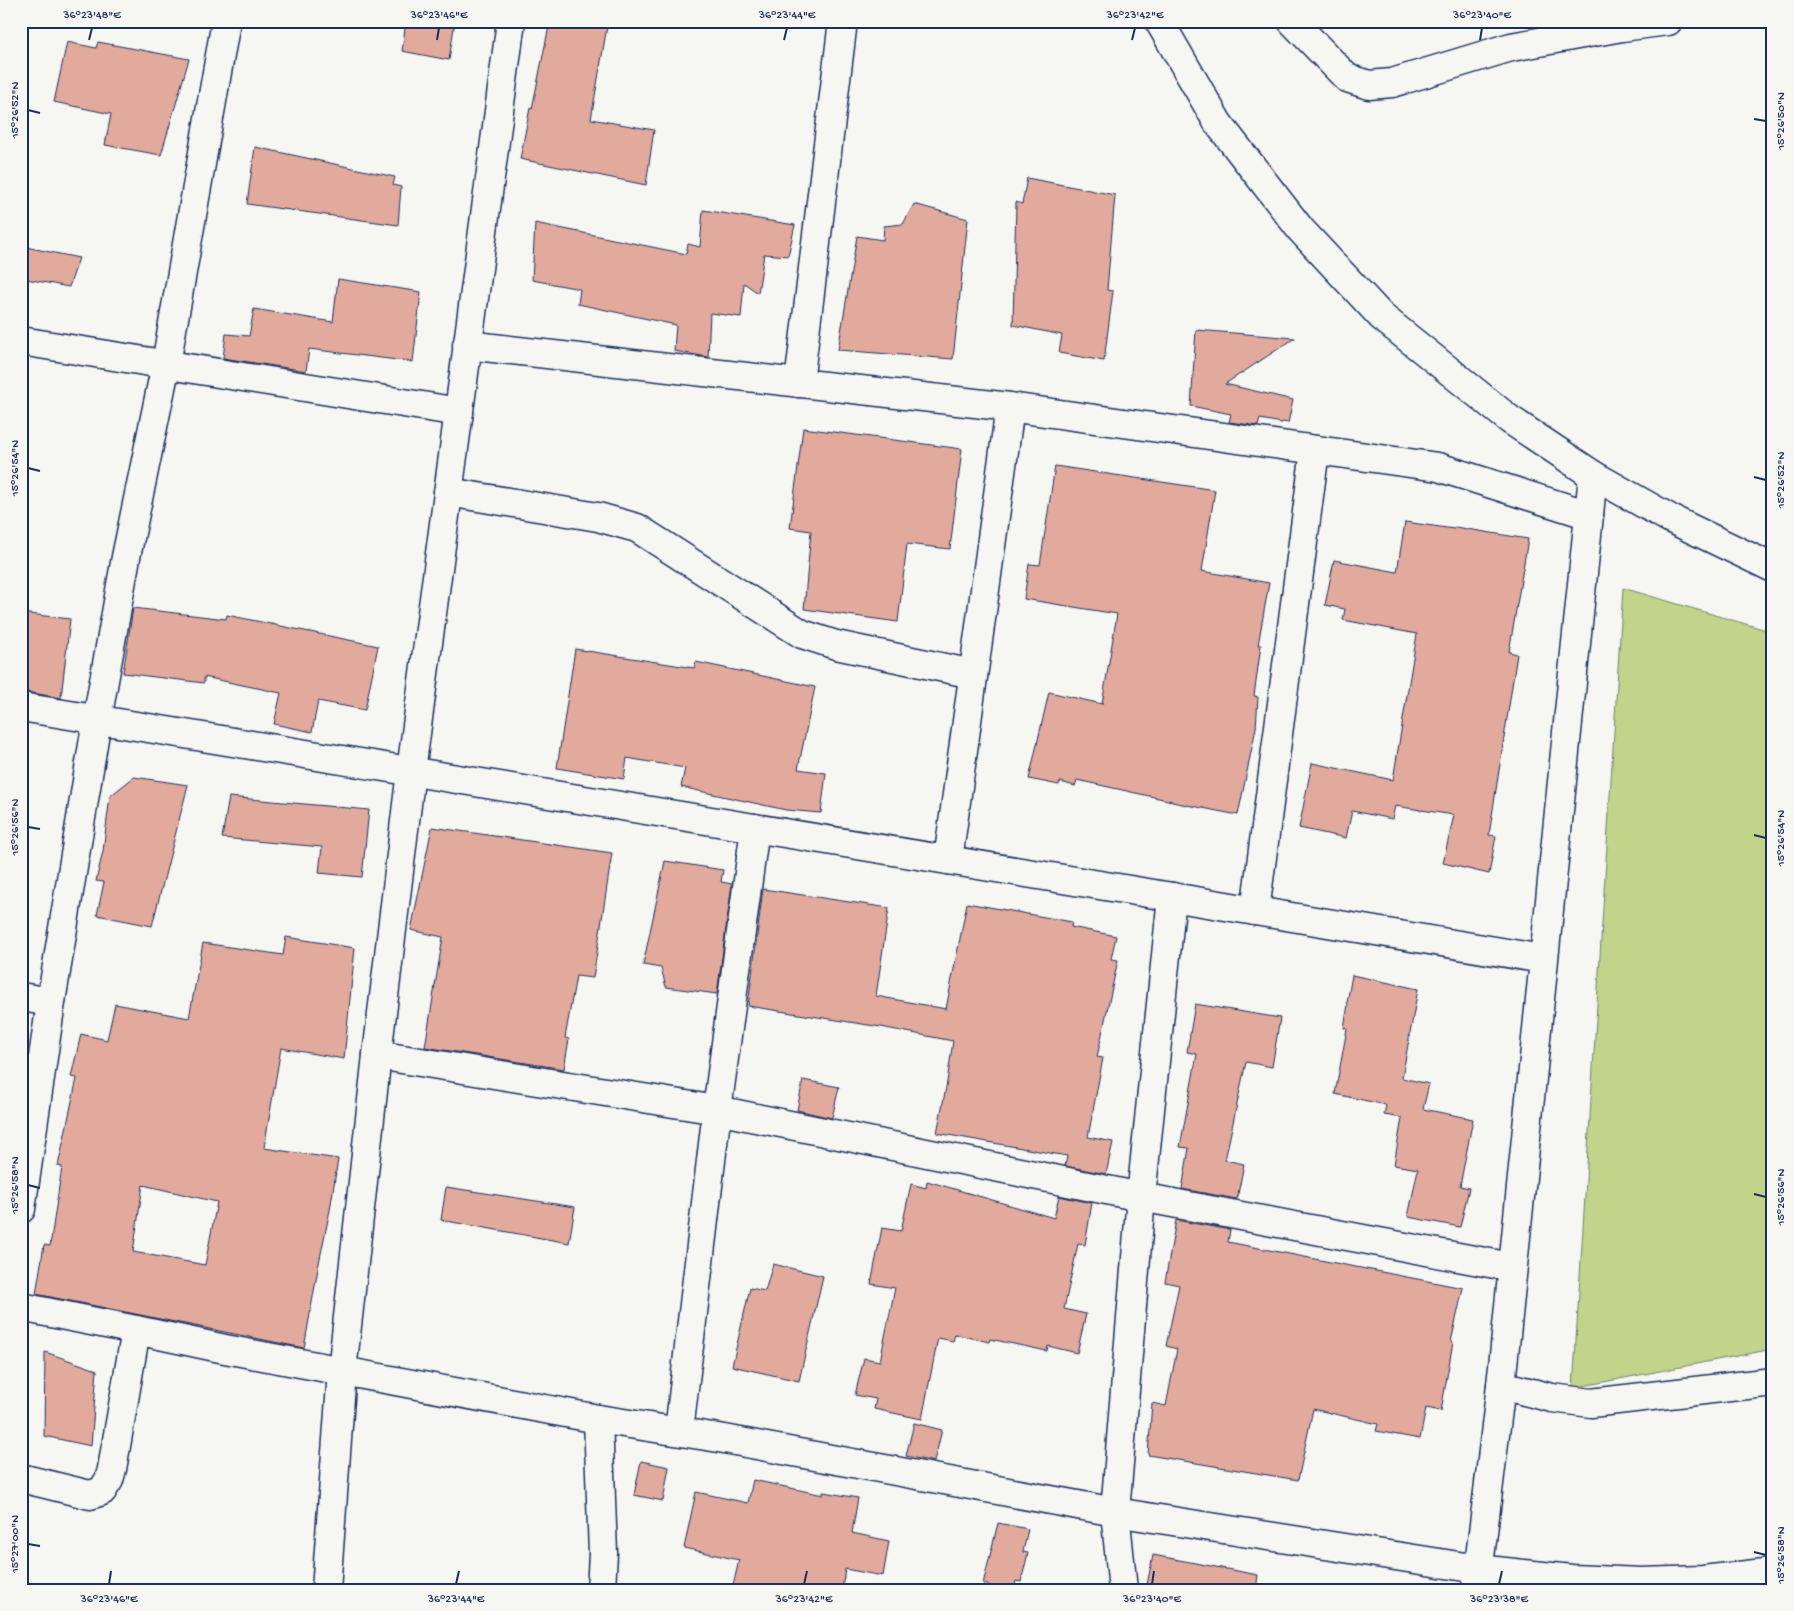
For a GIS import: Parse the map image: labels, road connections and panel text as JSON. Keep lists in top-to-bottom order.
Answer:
{
  "coordinates": [
    "36°23'48\"E",
    "36°23'46\"E",
    "36°23'44\"E",
    "36°23'42\"E",
    "36°23'40\"E",
    "15°26'52\"N",
    "15°26'50\"N",
    "15°26'54\"N",
    "15°26'56\"N",
    "15°26'58\"N",
    "15°27'00\"N",
    "36°23'38\"E"
  ]
}
